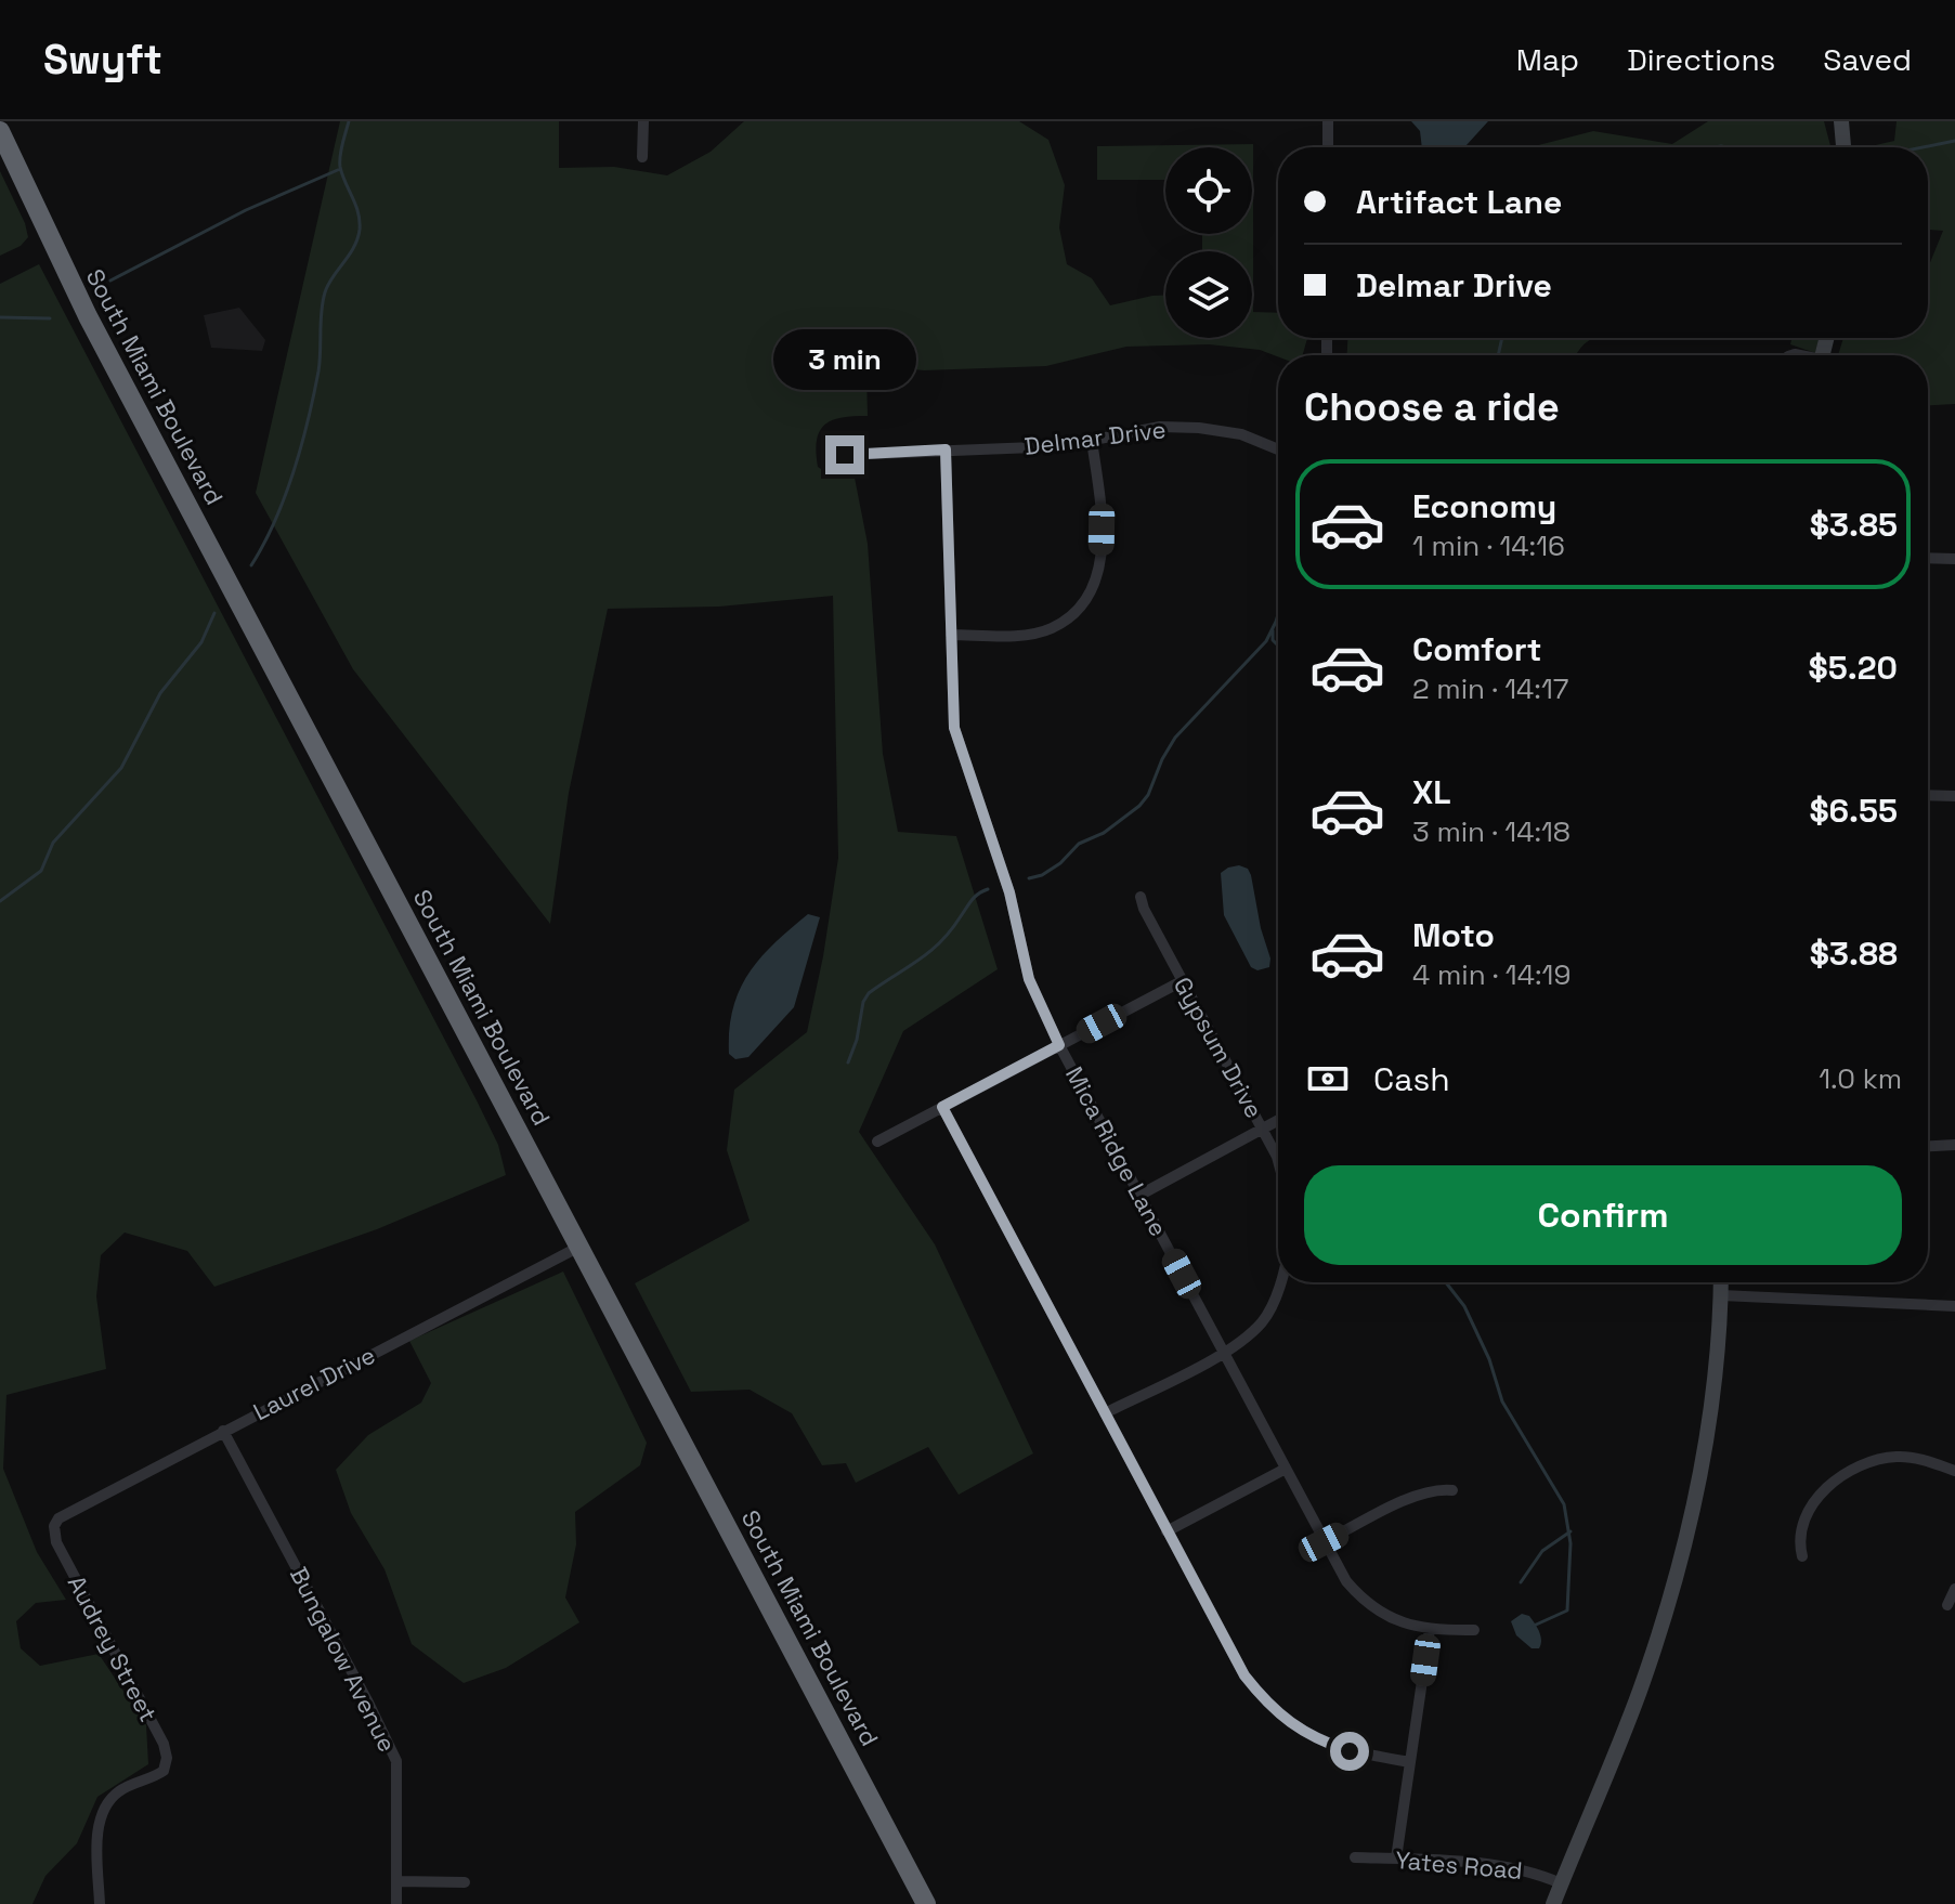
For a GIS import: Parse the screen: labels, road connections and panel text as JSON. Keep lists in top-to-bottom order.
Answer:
{
  "streets": {
    "highway": ["South Miami Boulevard"],
    "street": [
      "Delmar Drive",
      "Gypsum Drive",
      "Mica Ridge Lane",
      "Laurel Drive",
      "Audrey Street",
      "Bungalow Avenue",
      "Yates Road"
    ]
  },
  "crossings": [
    ["South Miami Boulevard", "Laurel Drive"],
    ["Delmar Drive", "Mica Ridge Lane"],
    ["Laurel Drive", "Audrey Street"],
    ["Laurel Drive", "Bungalow Avenue"]
  ],
  "page": {
    "header": "Swyft",
    "nav": ["Map", "Directions", "Saved"],
    "banner": ["Artifact Lane", "Delmar Drive"],
    "bubble": "3 min",
    "heading": "Choose a ride",
    "list": [
      {
        "name": "Economy",
        "note": "1 min · 14:16",
        "value": "$3.85"
      },
      {
        "name": "Comfort",
        "note": "2 min · 14:17",
        "value": "$5.20"
      },
      {
        "name": "XL",
        "note": "3 min · 14:18",
        "value": "$6.55"
      },
      {
        "name": "Moto",
        "note": "4 min · 14:19",
        "value": "$3.88"
      }
    ],
    "pay": ["Cash", "1.0 km"],
    "buttons": "Confirm"
  }
}
